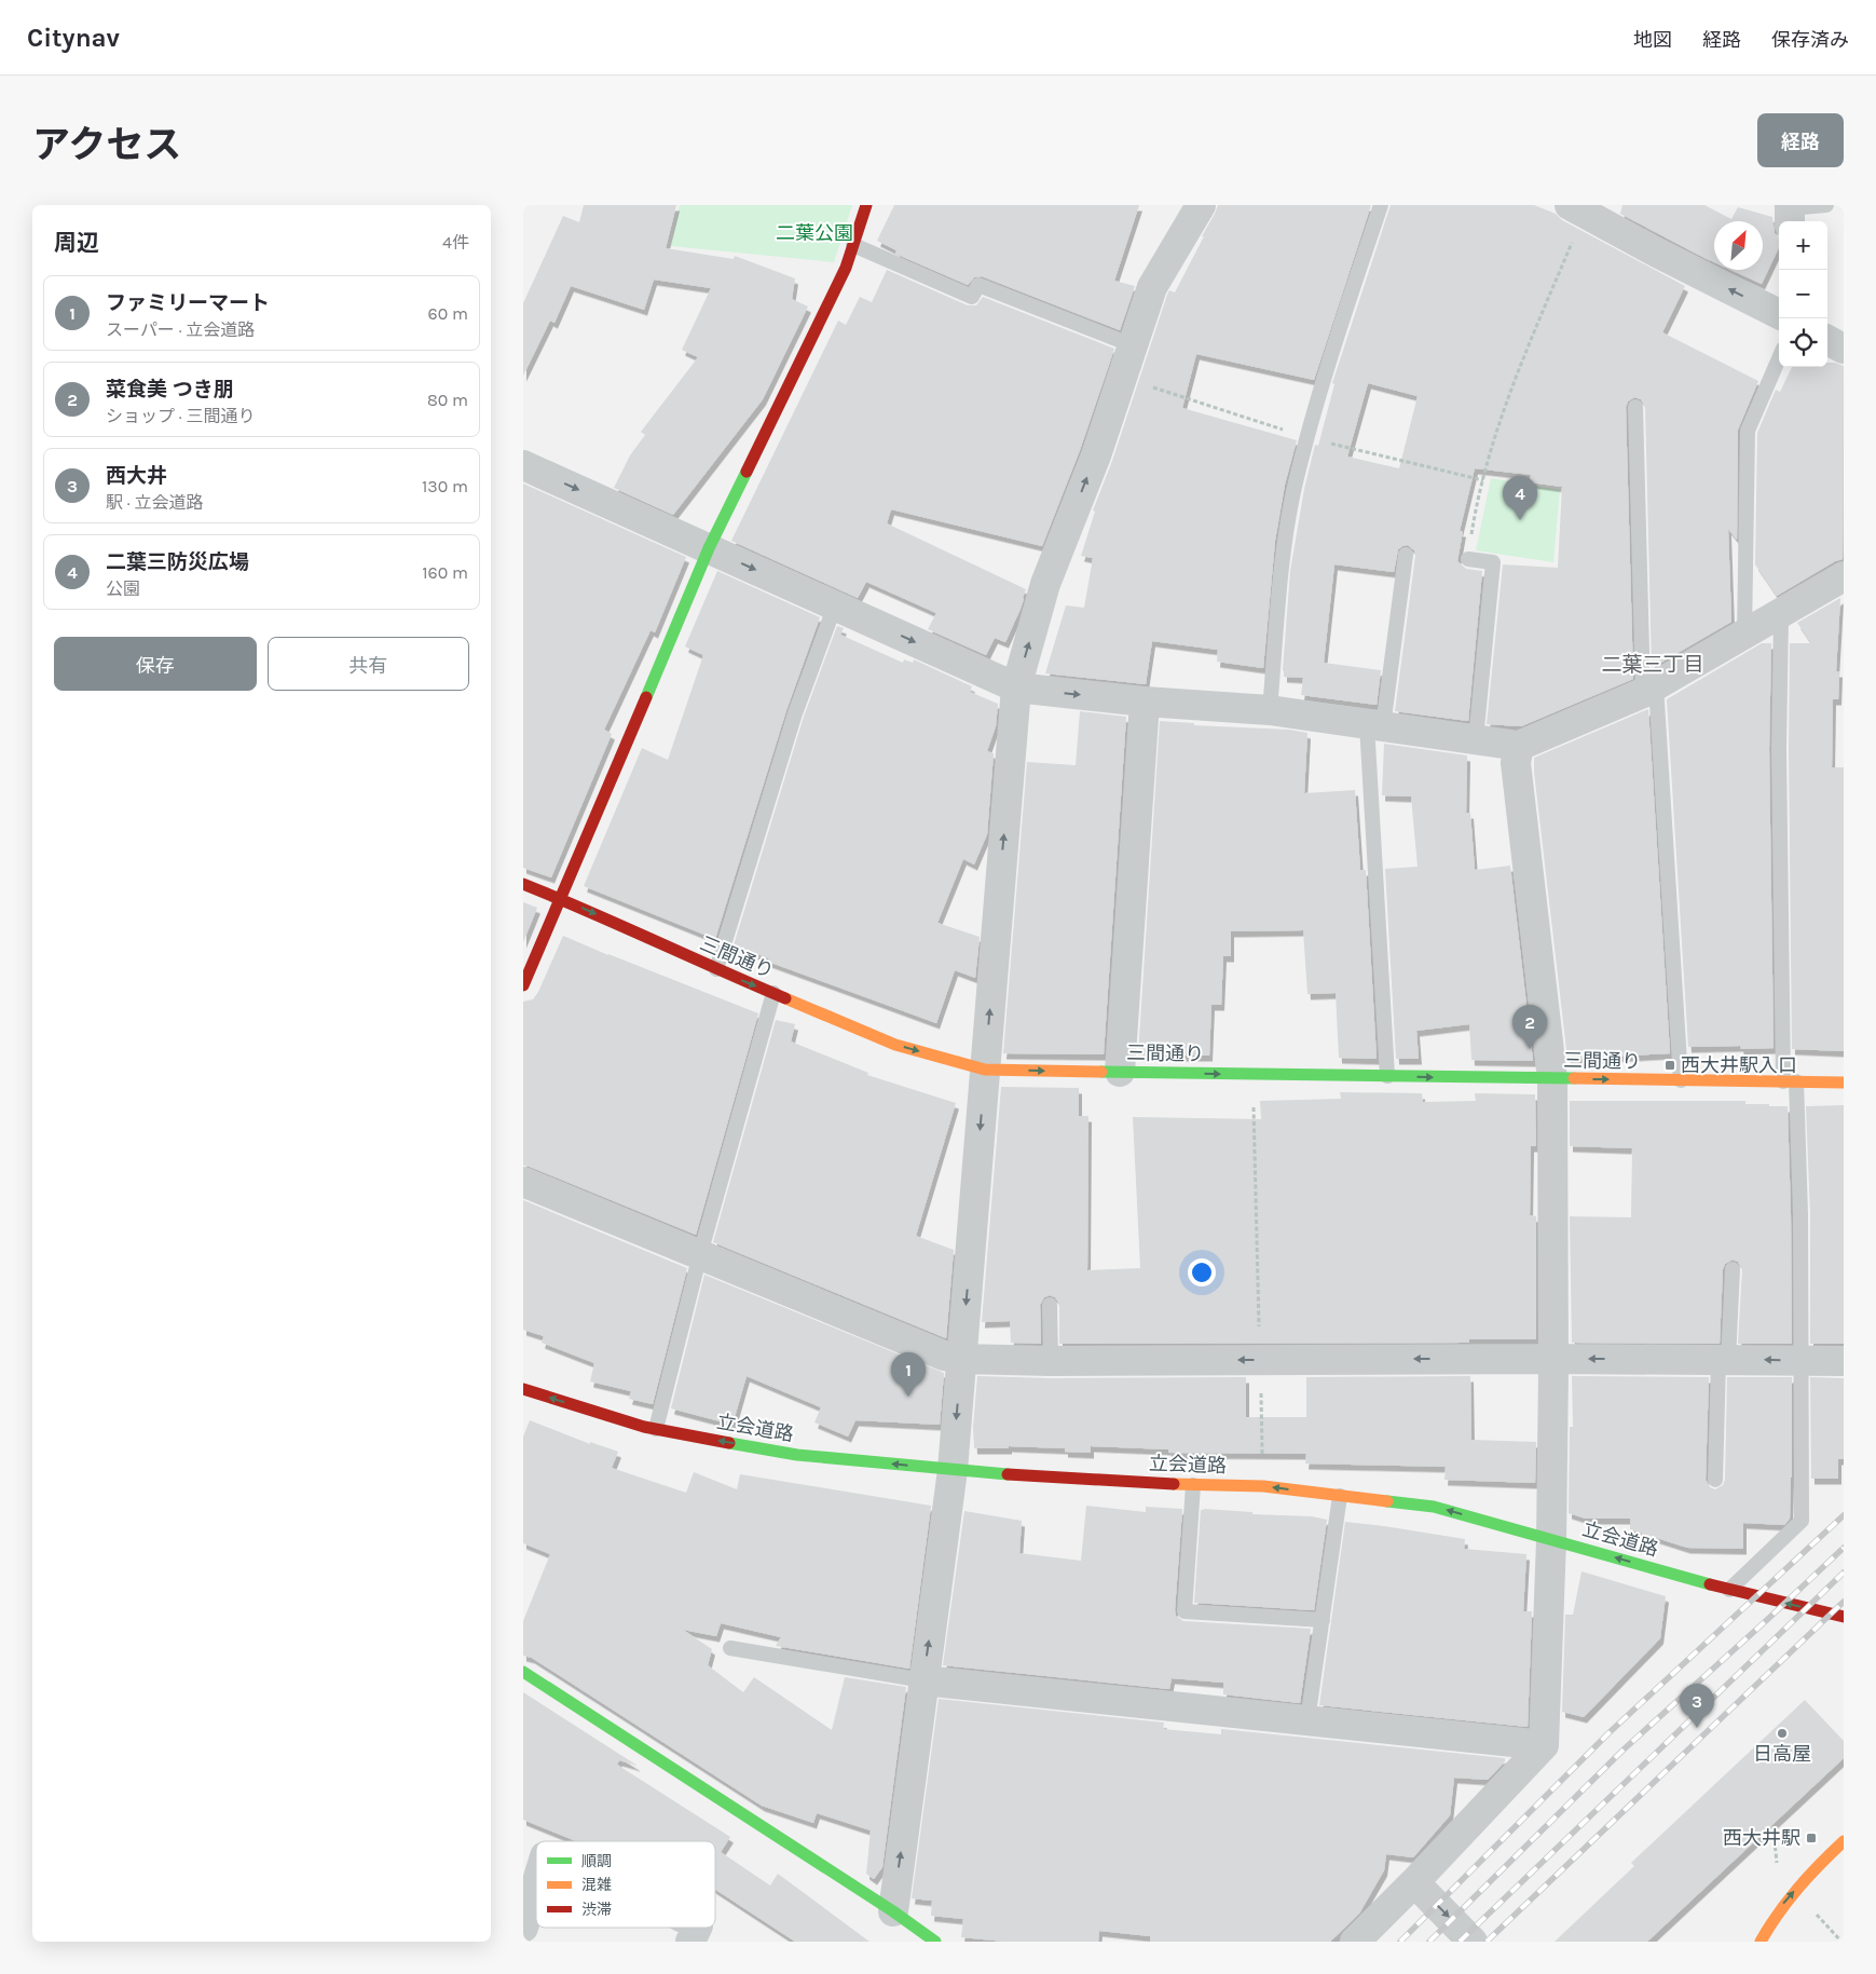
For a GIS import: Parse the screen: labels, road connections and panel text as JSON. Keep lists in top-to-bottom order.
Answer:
{
  "streets": {
    "street": ["三間通り", "立会道路"]
  },
  "one_way": ["三間通り", "立会道路"],
  "districts": ["二葉三丁目"],
  "parks": ["二葉公園"],
  "places": {
    "transit": ["西大井駅入口", "西大井駅"],
    "other": ["日高屋"]
  },
  "legend": ["順調", "混雑", "渋滞"],
  "north": "top right",
  "page": {
    "header": "Citynav",
    "nav": ["地図", "経路", "保存済み"],
    "title": "アクセス",
    "buttons": [
      "経路",
      ["保存", "共有"]
    ],
    "heading": ["周辺", "4件"],
    "map_buttons": ["+", "−"],
    "list": [
      {
        "mark": "1",
        "name": "ファミリーマート",
        "note": "スーパー · 立会道路",
        "value": "60 m"
      },
      {
        "mark": "2",
        "name": "菜食美 つき朋",
        "note": "ショップ · 三間通り",
        "value": "80 m"
      },
      {
        "mark": "3",
        "name": "西大井",
        "note": "駅 · 立会道路",
        "value": "130 m"
      },
      {
        "mark": "4",
        "name": "二葉三防災広場",
        "note": "公園",
        "value": "160 m"
      }
    ],
    "pins": [
      "4",
      "2",
      "1",
      "3"
    ]
  }
}
